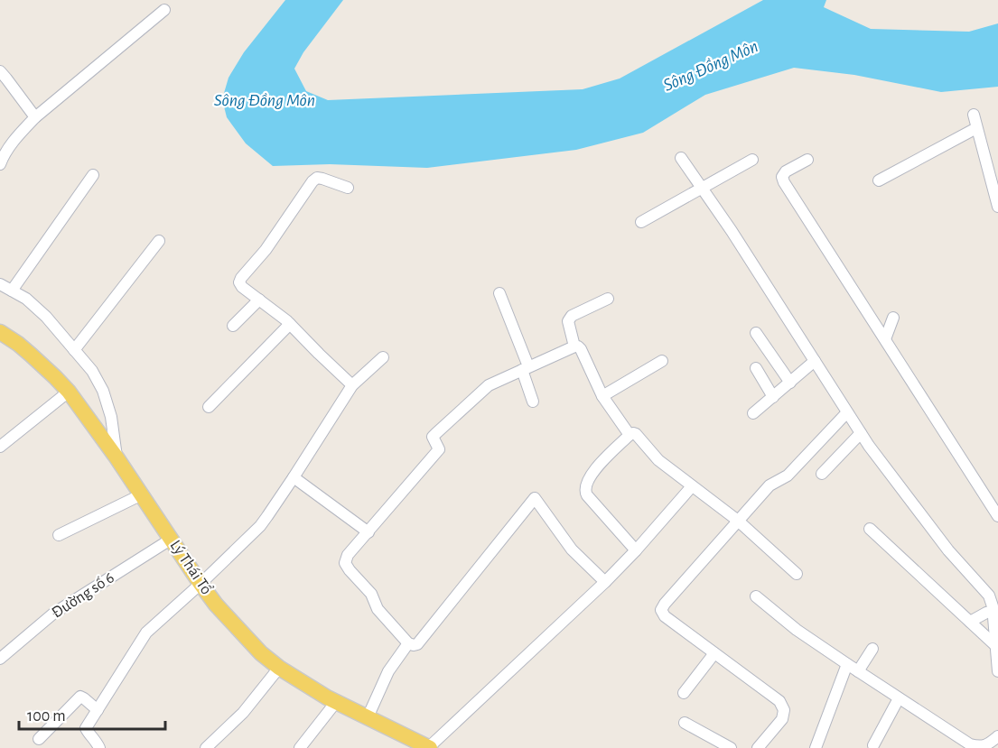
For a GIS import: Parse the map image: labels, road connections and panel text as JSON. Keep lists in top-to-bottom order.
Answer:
{
  "streets": {
    "main road": ["Lý Thái Tổ"],
    "street": ["Đường số 6"]
  },
  "crossings": [
    ["Lý Thái Tổ", "Đường số 6"]
  ],
  "water": ["Sông Đồng Môn"],
  "scale_bar": "100 m"
}
